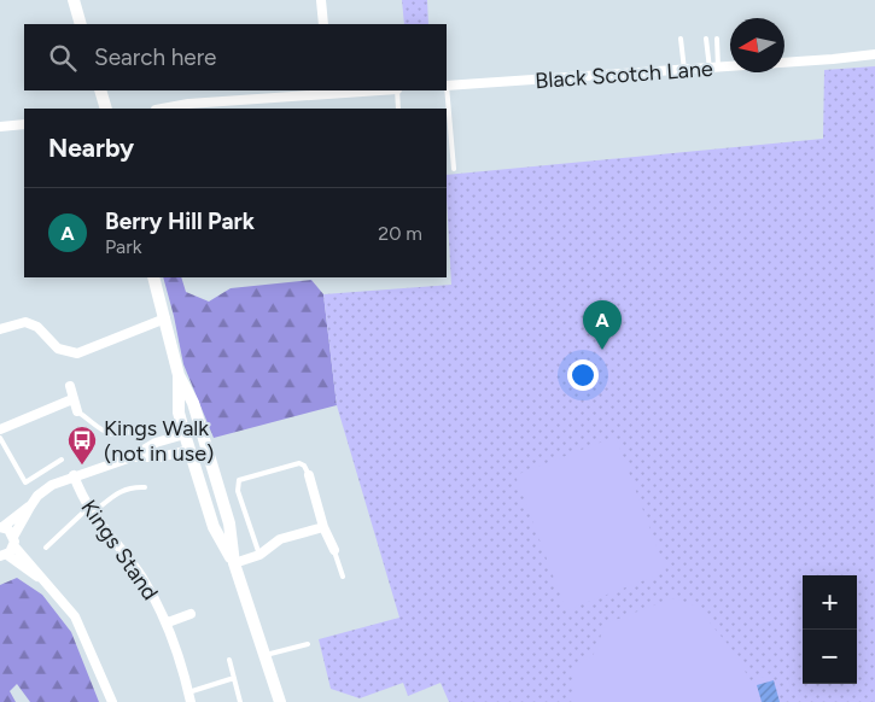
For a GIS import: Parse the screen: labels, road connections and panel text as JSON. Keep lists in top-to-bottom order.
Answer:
{
  "streets": {
    "street": ["Black Scotch Lane", "Kings Stand"]
  },
  "places": {
    "bus stop": ["Kings Walk (not in use)"]
  },
  "north": "left",
  "page": {
    "search": "Search here",
    "heading": "Nearby",
    "list": [
      {
        "mark": "A",
        "name": "Berry Hill Park",
        "note": "Park",
        "value": "20 m"
      }
    ],
    "pins": "A",
    "map_buttons": ["+", "−"]
  }
}
